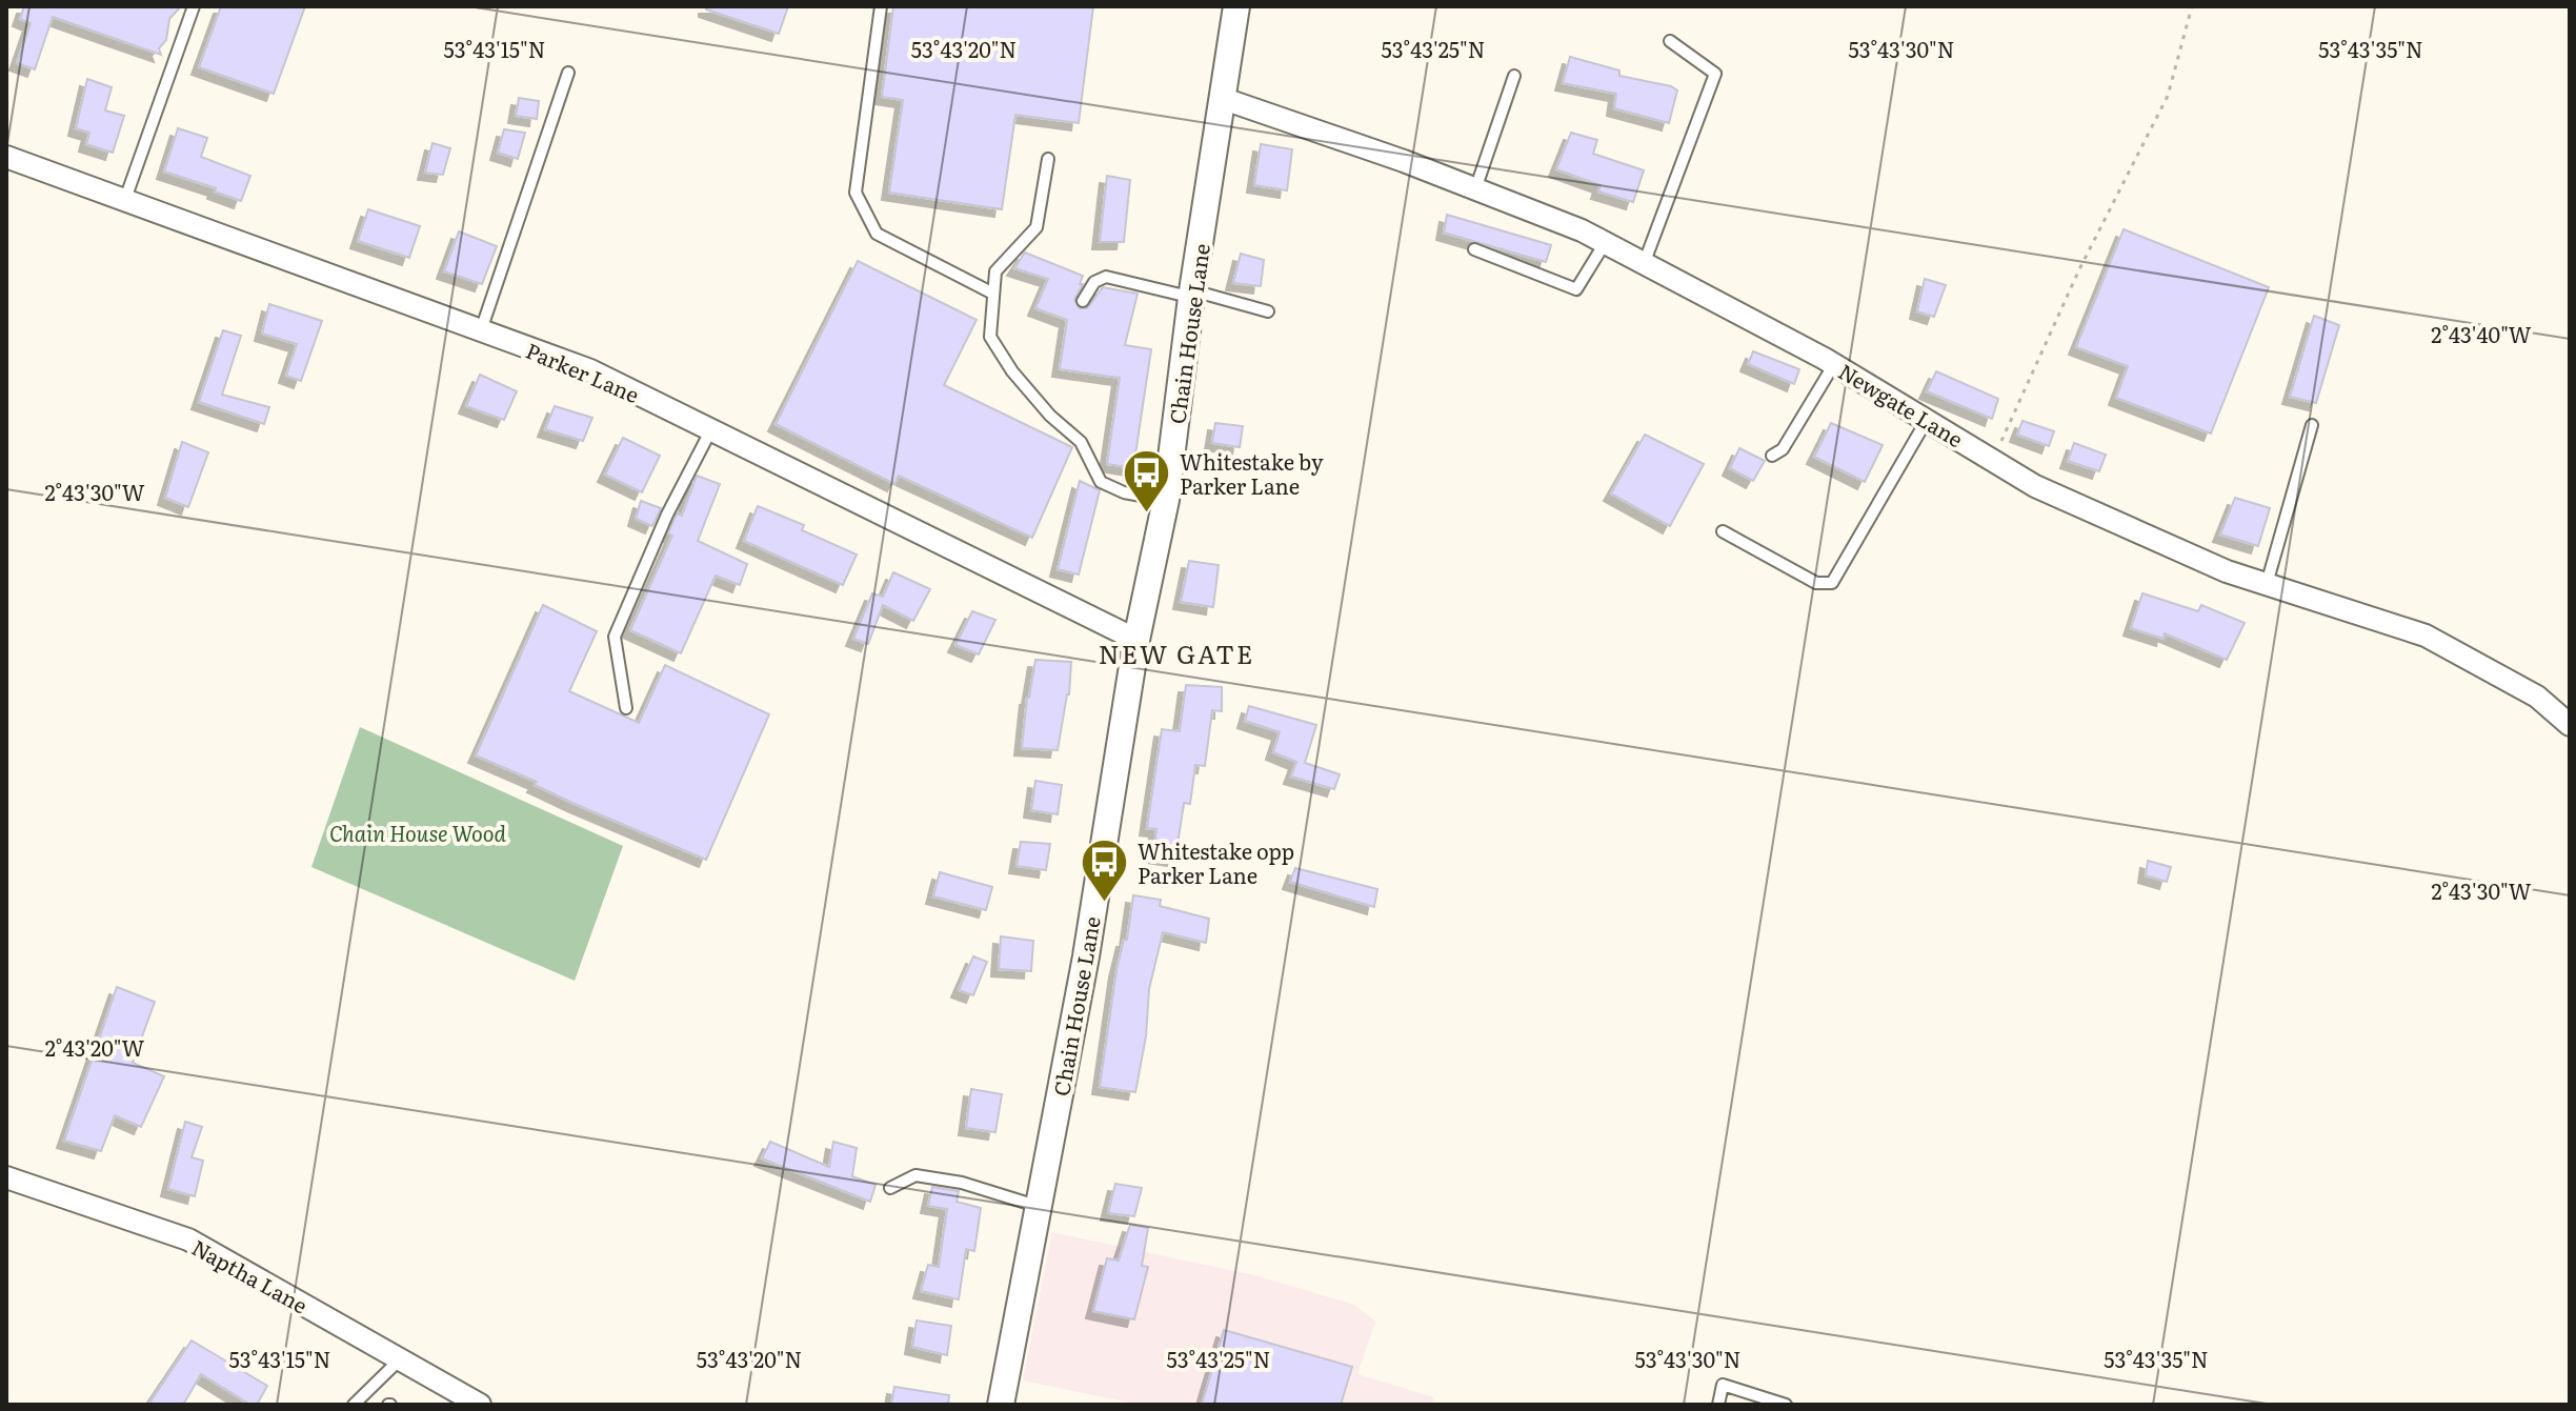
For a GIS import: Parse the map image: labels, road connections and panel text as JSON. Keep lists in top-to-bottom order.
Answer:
{
  "streets": {
    "street": [
      "Chain House Lane",
      "Parker Lane",
      "Newgate Lane",
      "Naptha Lane"
    ]
  },
  "crossings": [
    ["Chain House Lane", "Parker Lane"],
    ["Chain House Lane", "Newgate Lane"]
  ],
  "districts": ["NEW GATE"],
  "parks": ["Chain House Wood"],
  "places": {
    "bus stop": ["Whitestake by Parker Lane", "Whitestake opp Parker Lane"]
  },
  "coordinates": [
    "53°43'35\"N",
    "53°43'15\"N",
    "53°43'20\"N",
    "53°43'25\"N",
    "53°43'30\"N",
    "2°43'40\"W",
    "2°43'30\"W",
    "2°43'20\"W"
  ]
}
